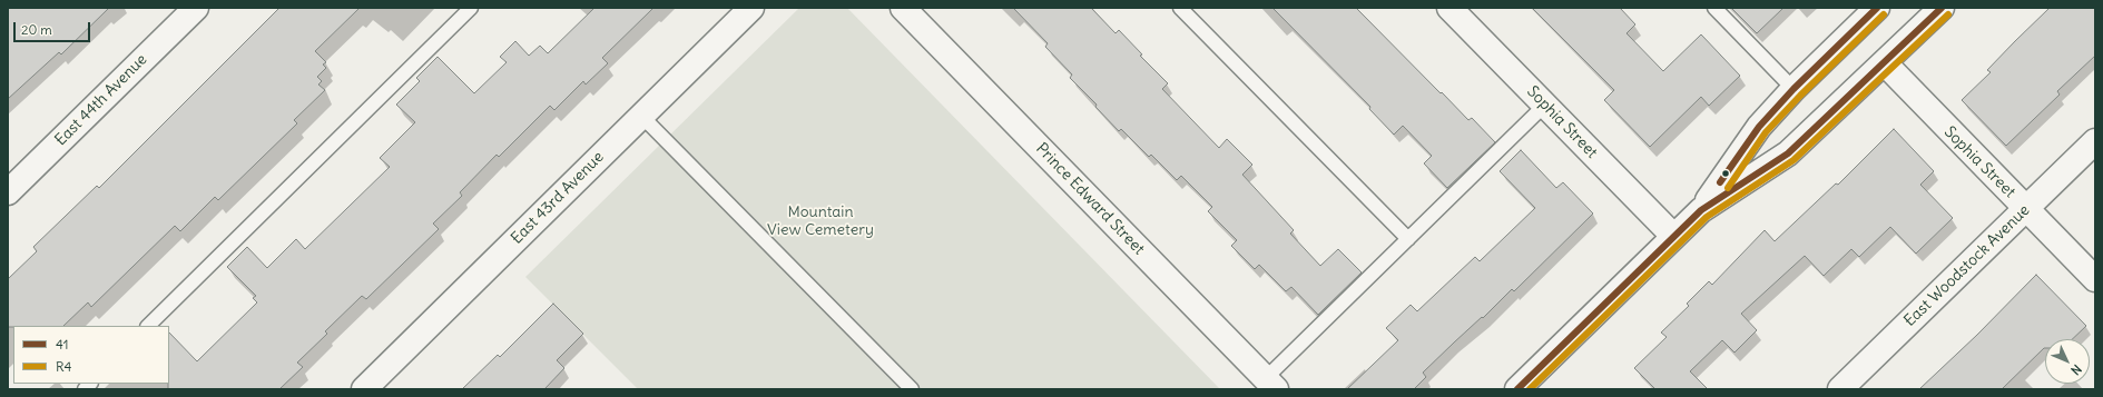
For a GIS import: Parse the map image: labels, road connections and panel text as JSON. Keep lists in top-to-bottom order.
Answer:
{
  "streets": {
    "street": [
      "East 44th Avenue",
      "Sophia Street",
      "East 43rd Avenue",
      "Prince Edward Street",
      "East Woodstock Avenue"
    ]
  },
  "crossings": [
    ["Sophia Street", "East Woodstock Avenue"]
  ],
  "parks": ["Mountain View Cemetery"],
  "lines": ["transit line 41", "transit line R4"],
  "legend": ["41", "R4"],
  "scale_bar": "20 m",
  "north": "bottom right"
}
